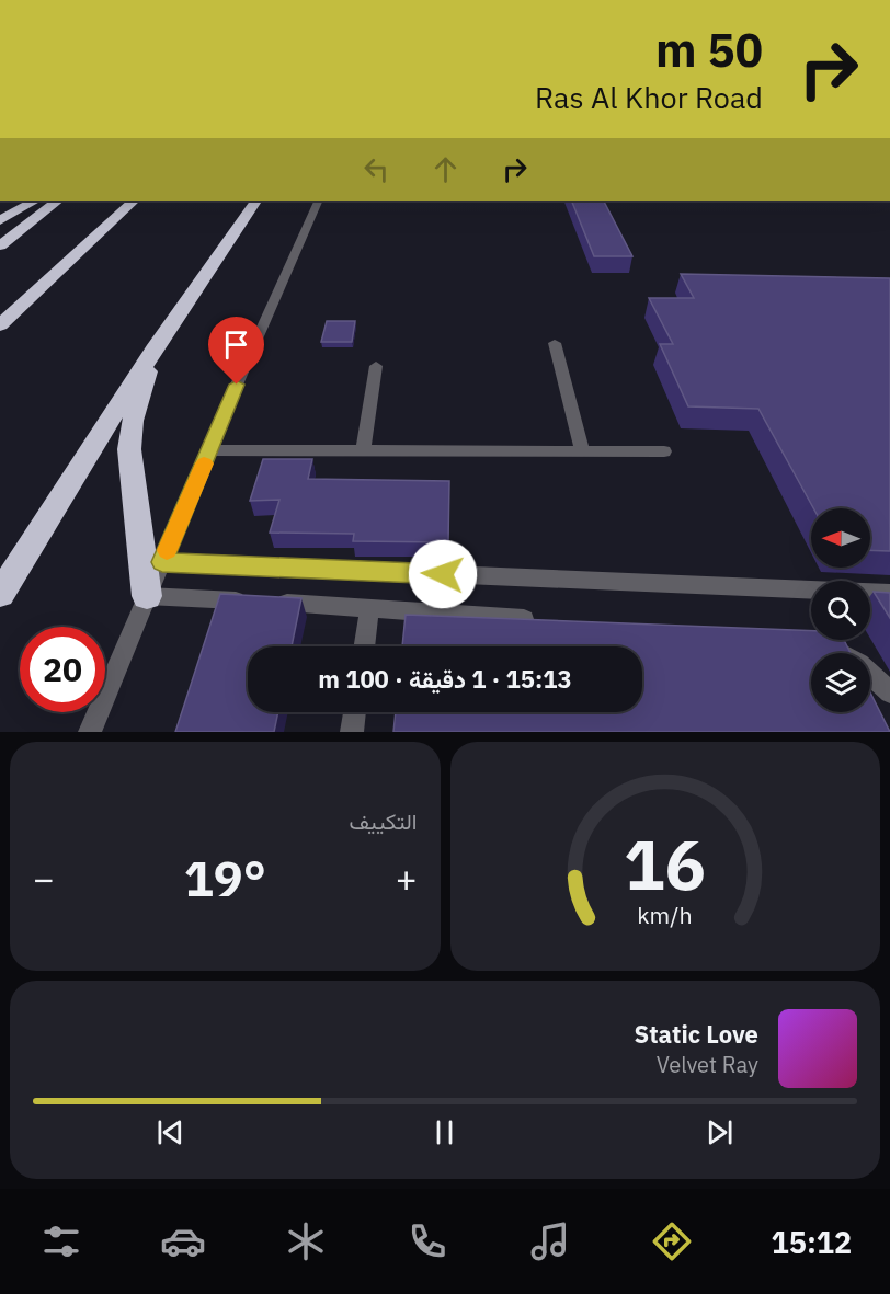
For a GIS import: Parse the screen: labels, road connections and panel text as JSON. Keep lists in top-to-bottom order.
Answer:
{
  "north": "left",
  "page": {
    "turn": ["50 m", "Ras Al Khor Road"],
    "limit": "20",
    "trip": "15:13 · 1 دقيقة · 100 m",
    "tile": "التكييف",
    "heat": ["−", "19°", "+"],
    "song": ["Static Love", "Velvet Ray"],
    "tabs": "15:12",
    "gauge": ["16", "km/h"]
  }
}
